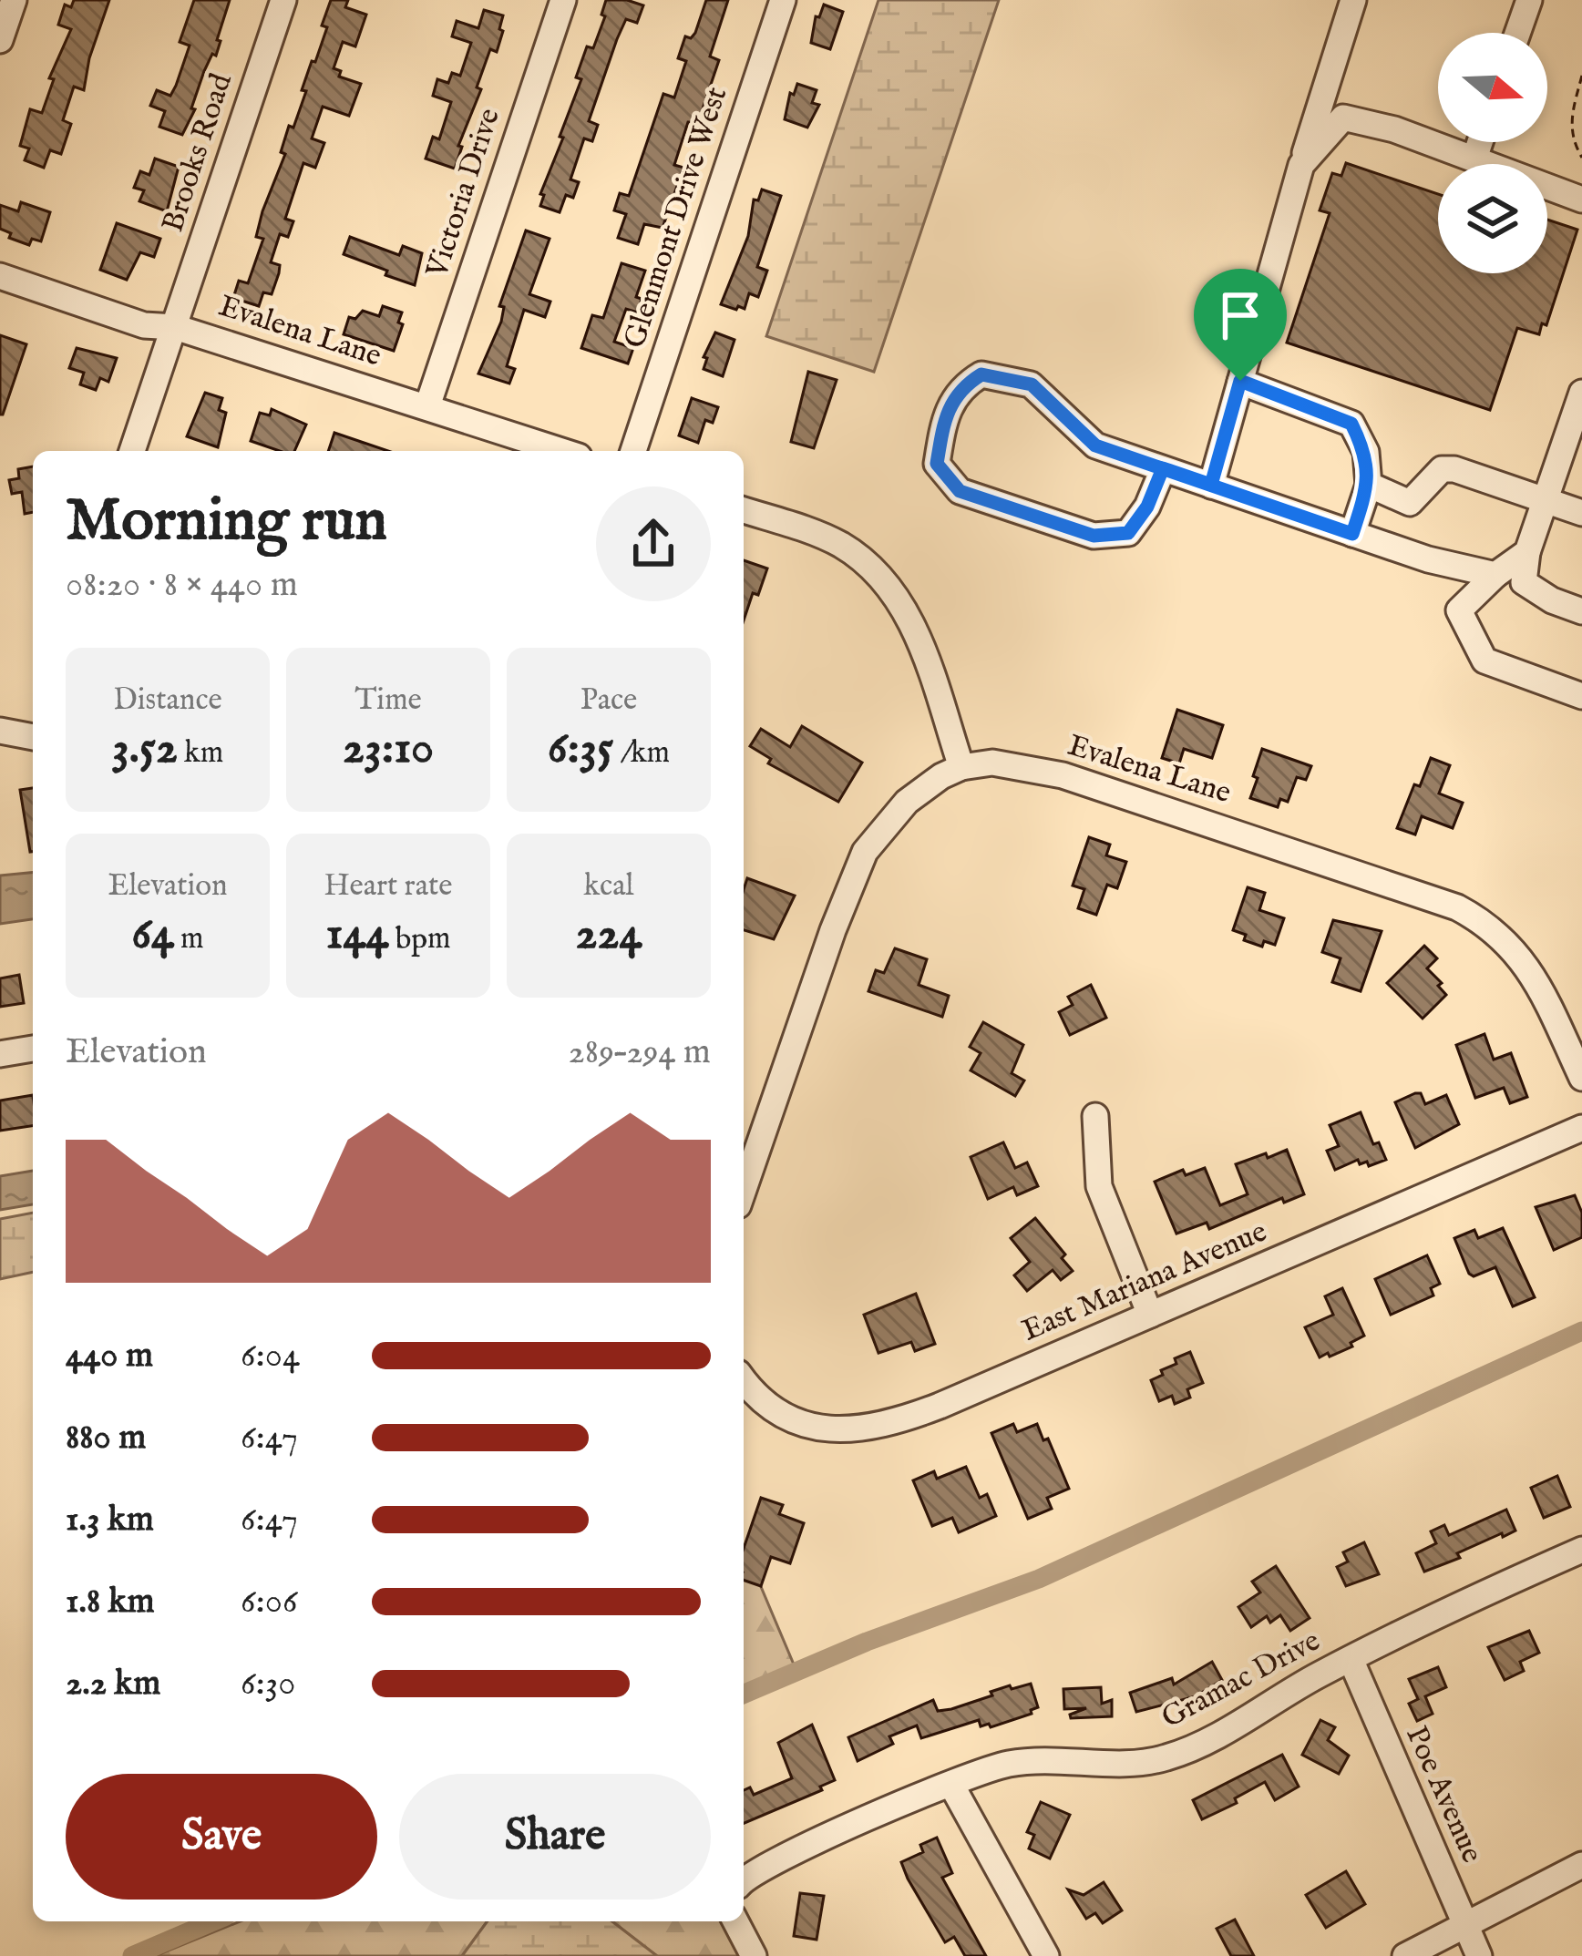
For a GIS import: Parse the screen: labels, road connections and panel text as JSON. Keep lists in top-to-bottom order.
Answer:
{
  "streets": {
    "street": [
      "Brooks Road",
      "Victoria Drive",
      "Glenmont Drive West",
      "Evalena Lane",
      "East Mariana Avenue",
      "Gramac Drive",
      "Poe Avenue"
    ]
  },
  "crossings": [
    ["Brooks Road", "Evalena Lane"],
    ["Victoria Drive", "Evalena Lane"],
    ["Gramac Drive", "Poe Avenue"]
  ],
  "north": "right",
  "page": {
    "heading": ["Morning run", "08:20 · 8 × 440 m"],
    "stats": [
      ["Distance", "3.52 km"],
      ["Time", "23:10"],
      ["Pace", "6:35 /km"],
      ["Elevation", "64 m"],
      ["Heart rate", "144 bpm"],
      ["kcal", "224"]
    ],
    "chart": ["Elevation", "289–294 m"],
    "list": [
      {
        "name": "440 m",
        "note": "6:04"
      },
      {
        "name": "880 m",
        "note": "6:47"
      },
      {
        "name": "1.3 km",
        "note": "6:47"
      },
      {
        "name": "1.8 km",
        "note": "6:06"
      },
      {
        "name": "2.2 km",
        "note": "6:30"
      }
    ],
    "buttons": ["Save", "Share"]
  }
}
